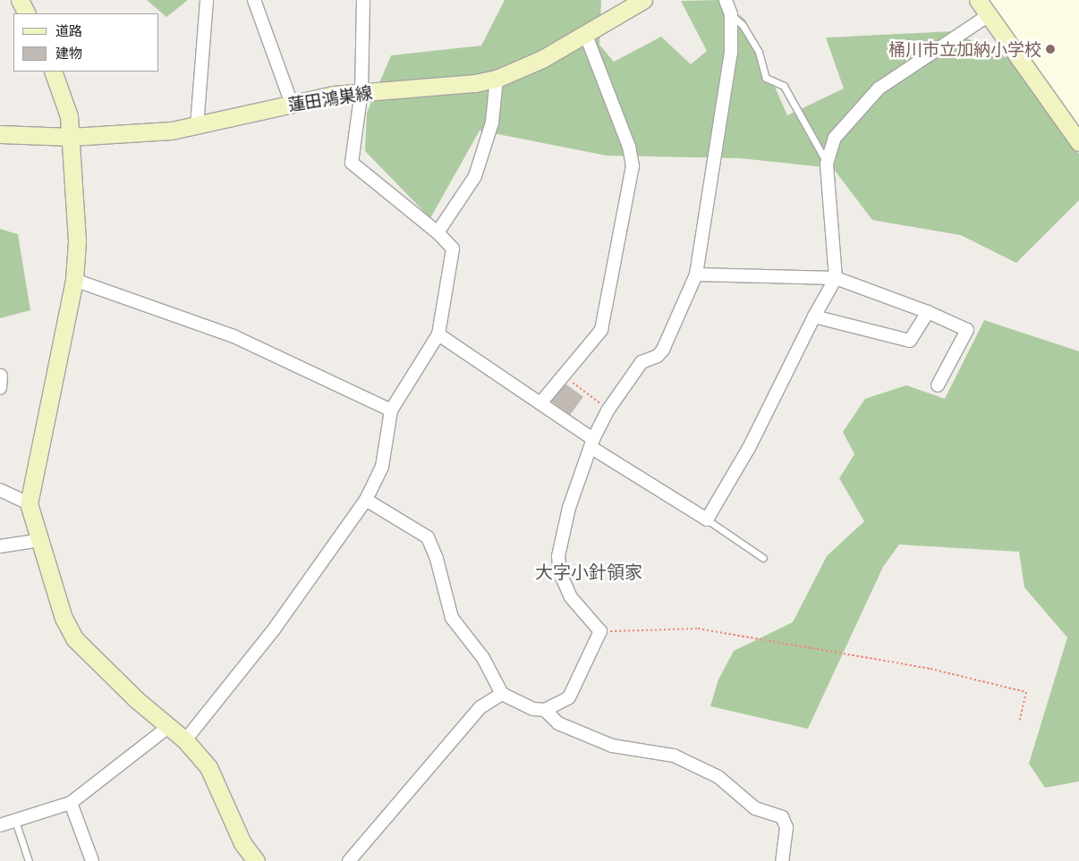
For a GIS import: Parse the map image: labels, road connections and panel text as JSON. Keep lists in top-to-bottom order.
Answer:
{
  "streets": {
    "street": ["蓮田鴻巣線"]
  },
  "districts": ["大字小針領家"],
  "places": ["桶川市立加納小学校"],
  "legend": ["道路", "建物"]
}
